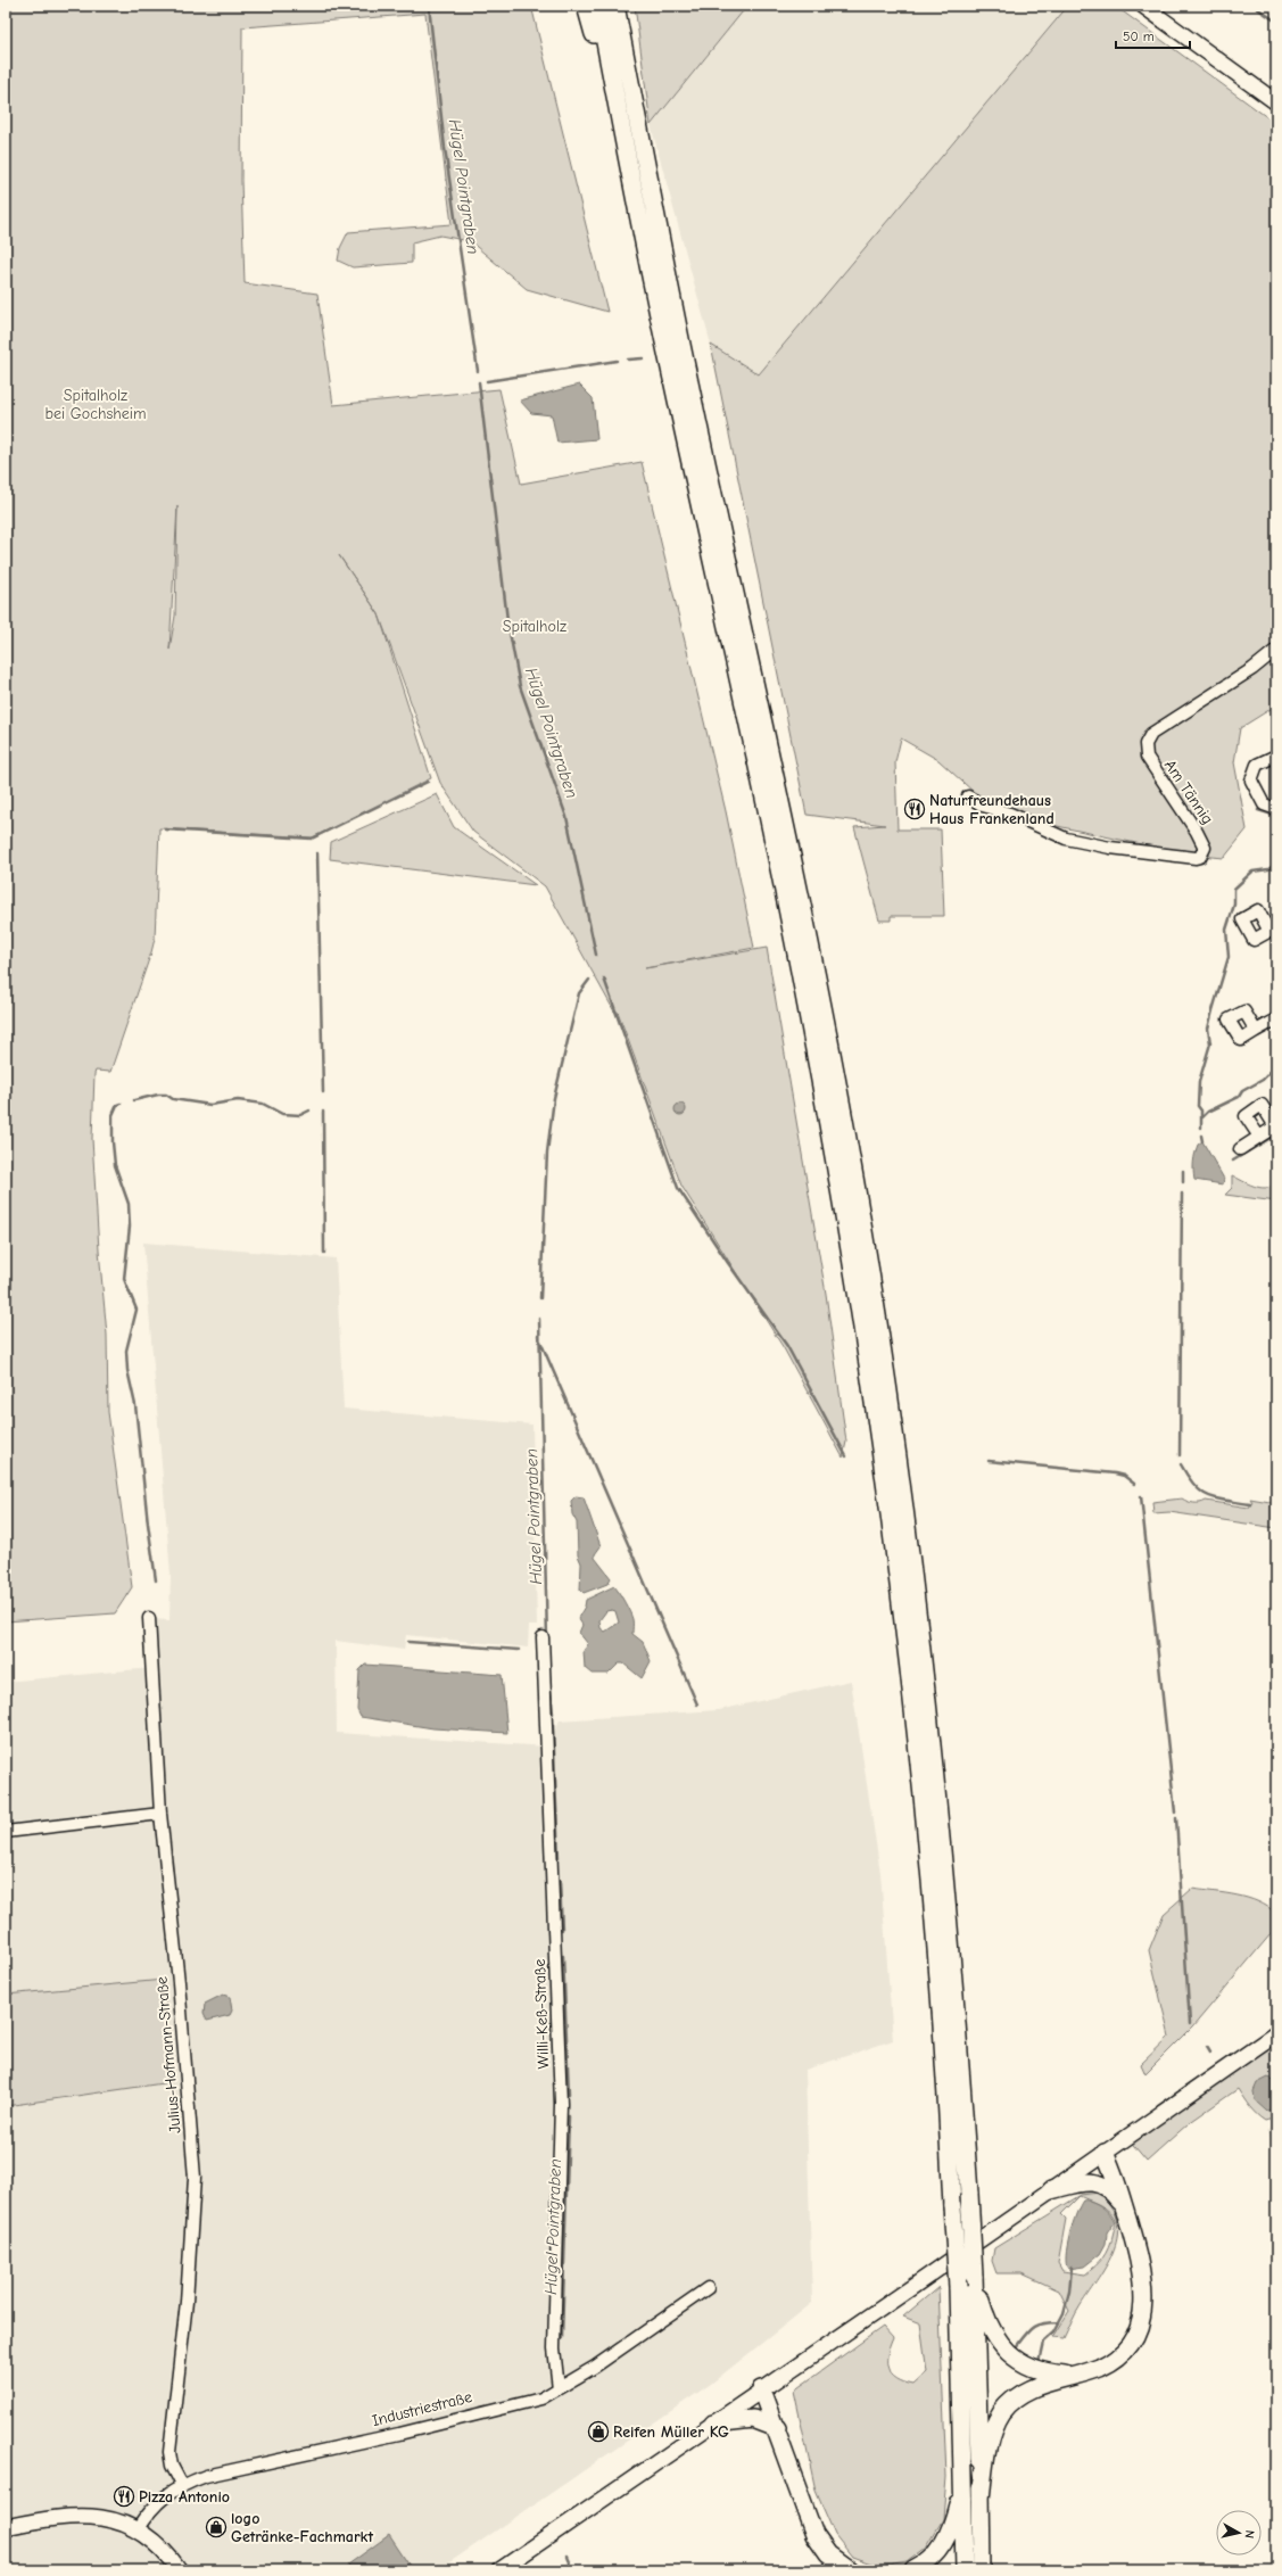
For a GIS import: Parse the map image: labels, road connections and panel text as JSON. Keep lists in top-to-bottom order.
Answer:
{
  "streets": {
    "street": [
      "Am Tännig",
      "Willi-Keß-Straße",
      "Julius-Hofmann-Straße",
      "Industriestraße"
    ]
  },
  "crossings": [
    ["Willi-Keß-Straße", "Industriestraße"],
    ["Julius-Hofmann-Straße", "Industriestraße"]
  ],
  "water": ["Hügel Pointgraben"],
  "parks": ["Spitalholz bei Gochsheim", "Spitalholz"],
  "places": {
    "restaurant": ["Naturfreundehaus Haus Frankenland", "Pizza Antonio"],
    "shop": ["Reifen Müller KG", "logo Getränke-Fachmarkt"]
  },
  "scale_bar": "50 m",
  "north": "right"
}
